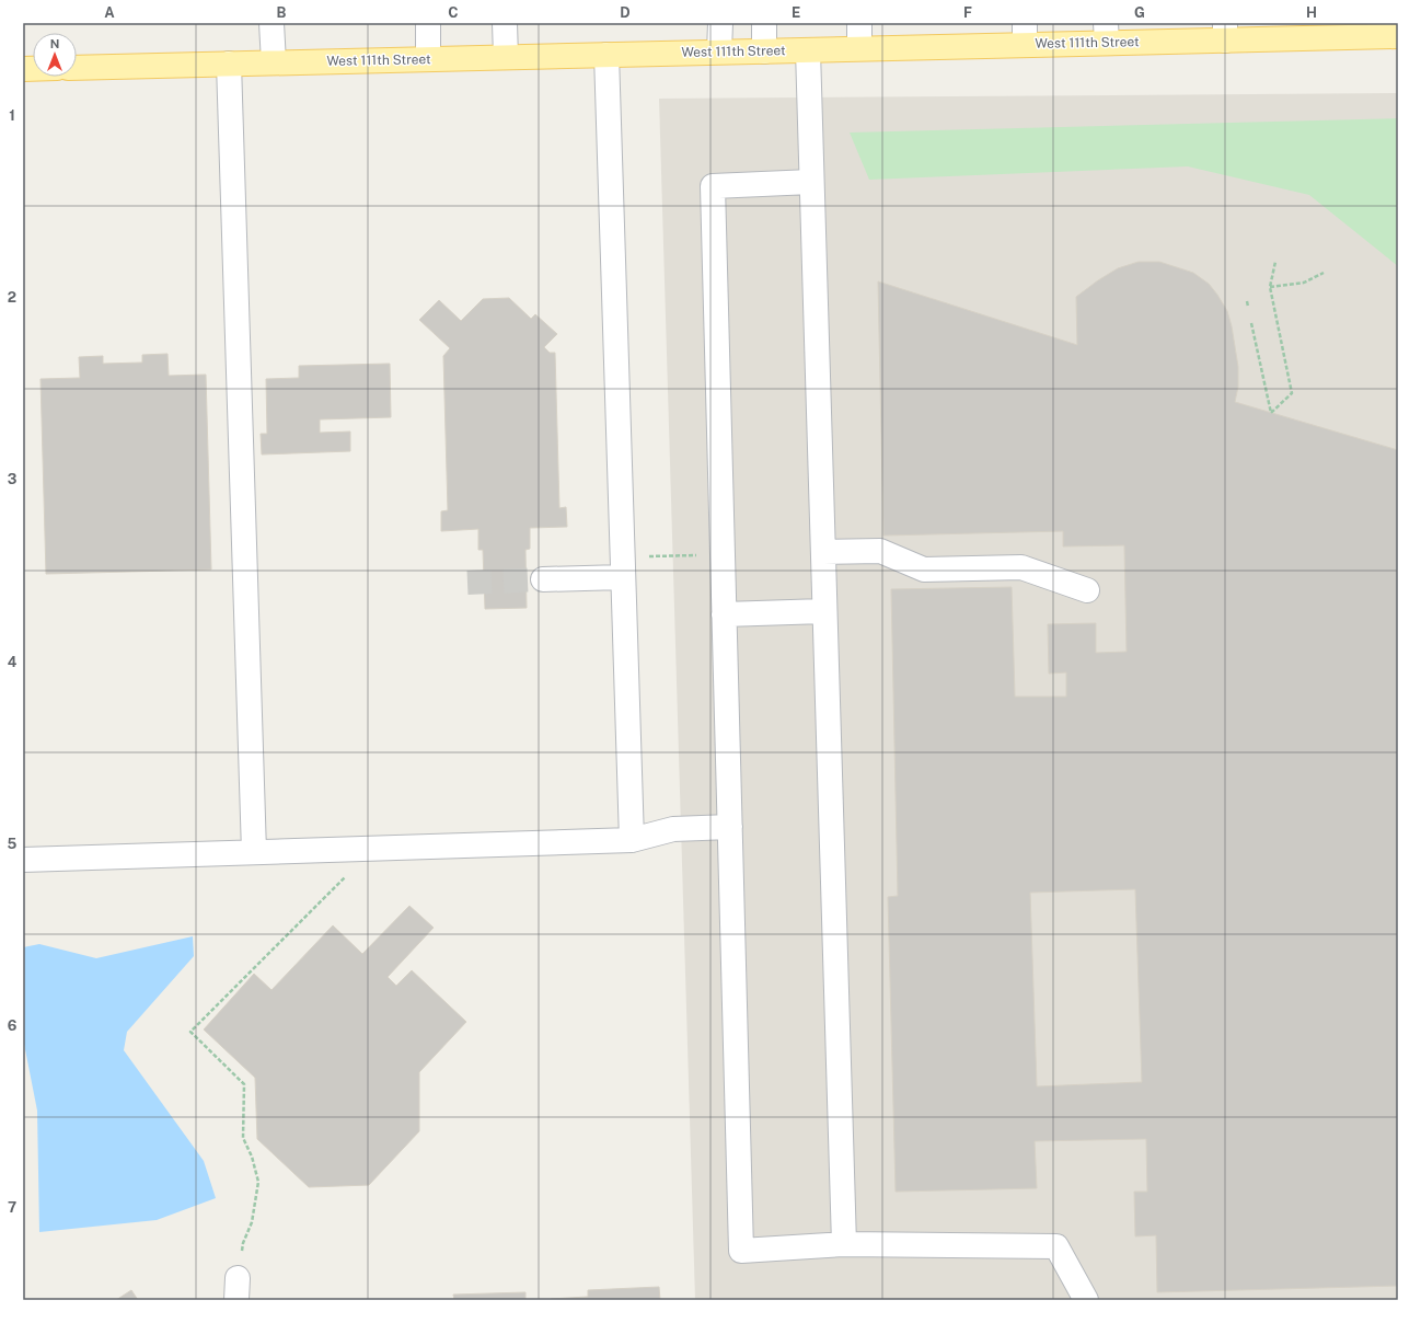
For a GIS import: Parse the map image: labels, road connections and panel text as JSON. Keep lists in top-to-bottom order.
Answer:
{
  "streets": {
    "main road": ["West 111th Street"]
  },
  "north": "top",
  "grid": {
    "columns": [
      "A",
      "B",
      "C",
      "D",
      "E",
      "F",
      "G",
      "H"
    ],
    "rows": [
      "1",
      "2",
      "3",
      "4",
      "5",
      "6",
      "7"
    ]
  }
}
